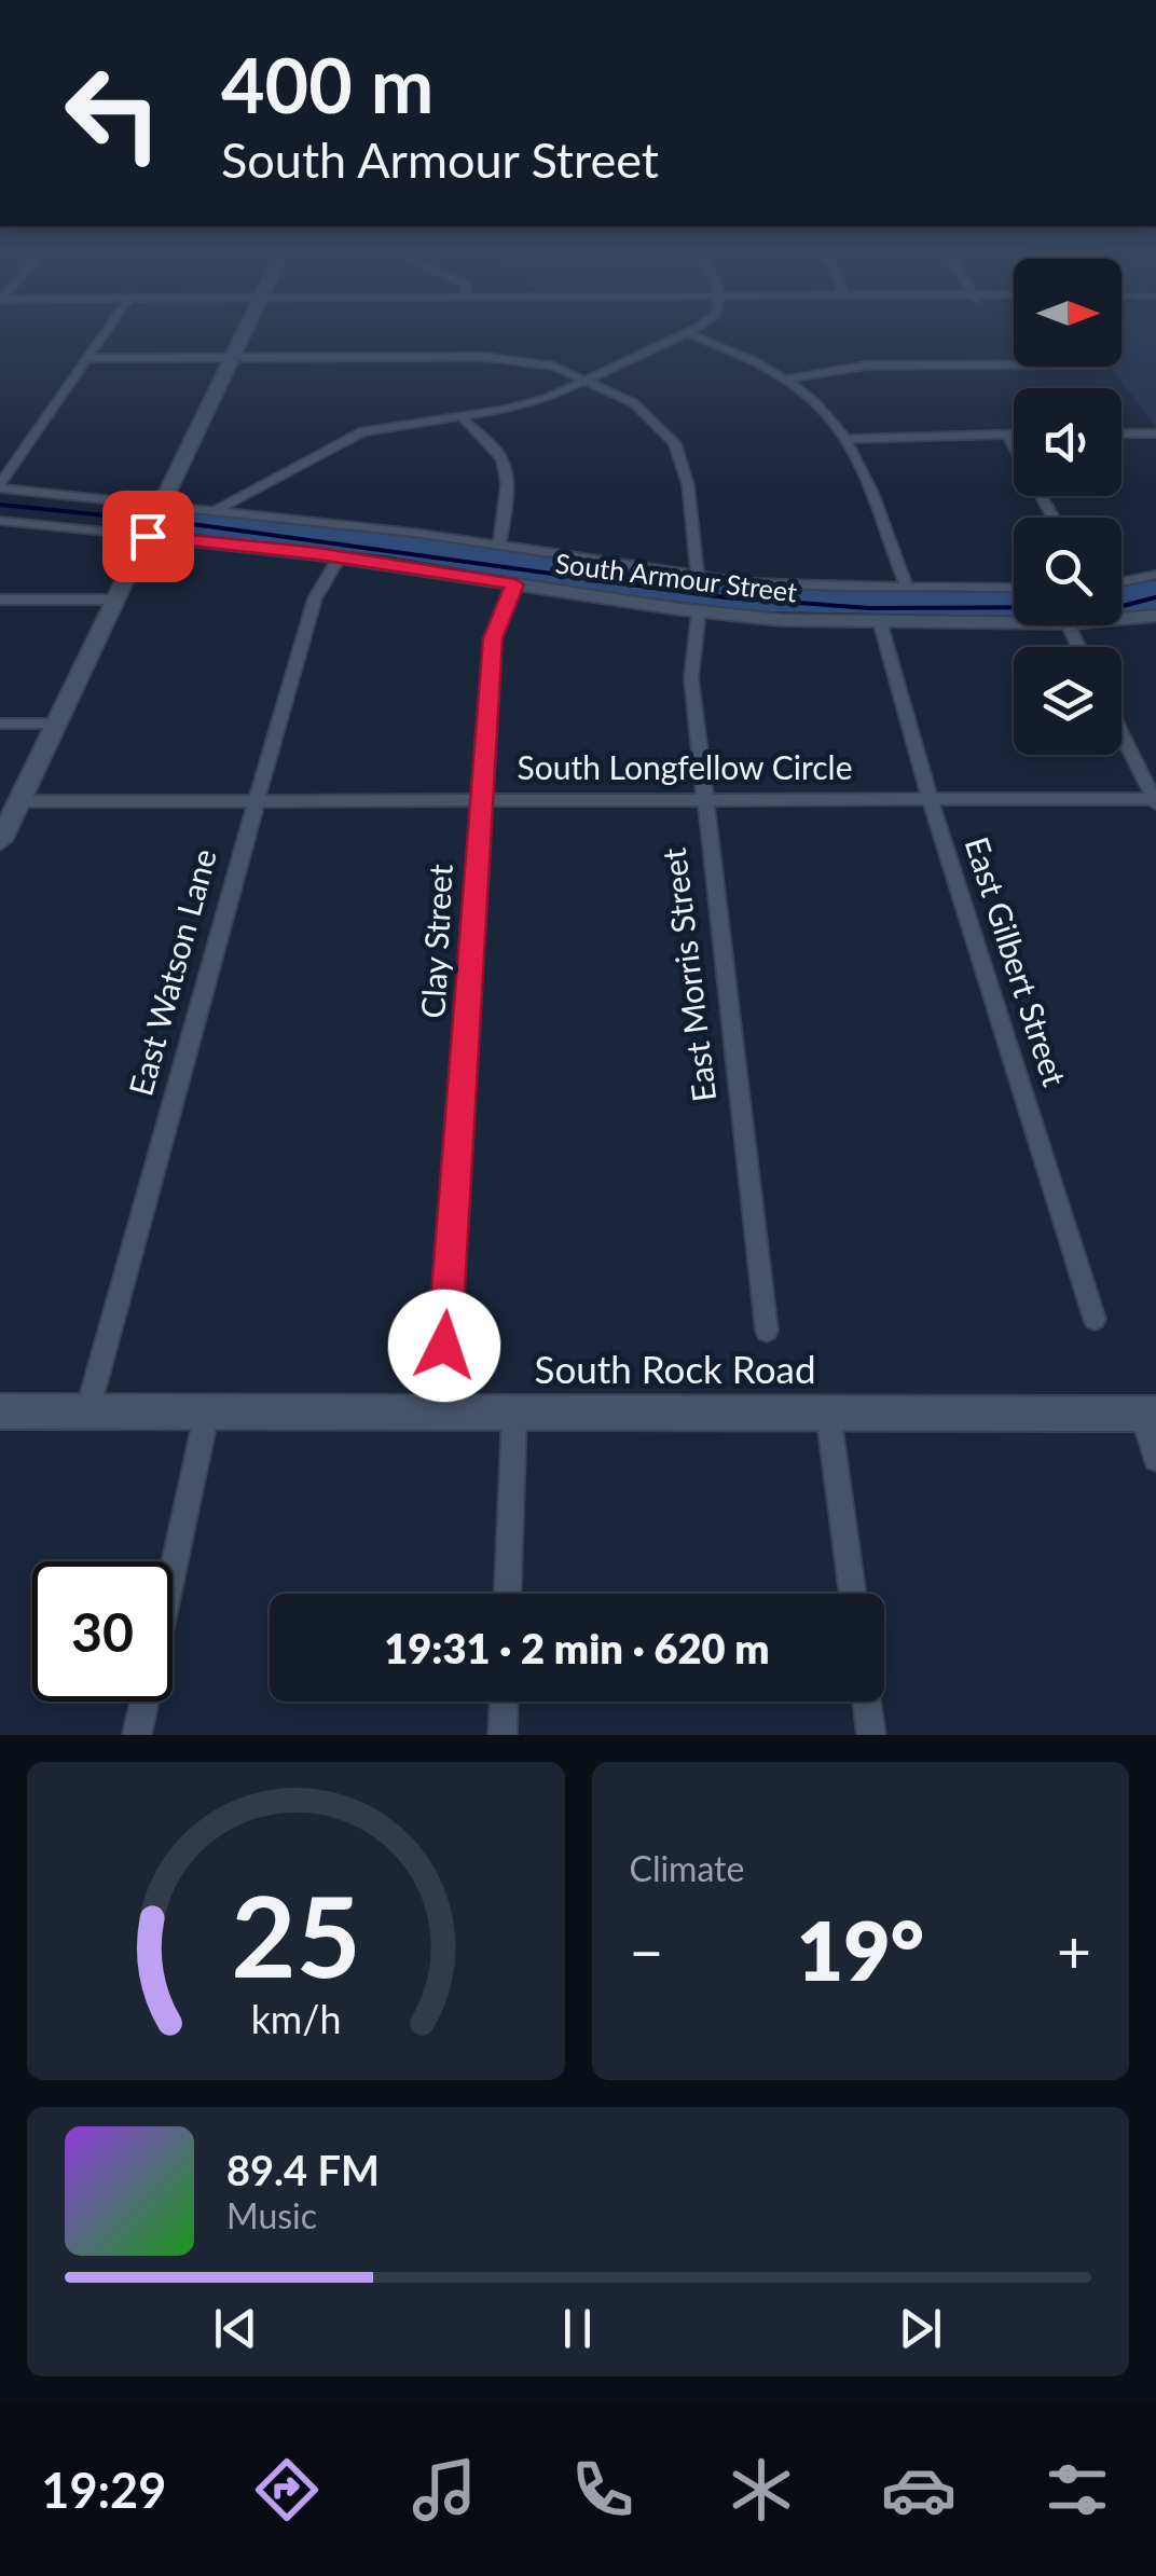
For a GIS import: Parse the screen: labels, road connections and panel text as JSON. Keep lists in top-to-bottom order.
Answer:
{
  "streets": {
    "street": [
      "South Armour Street",
      "South Longfellow Circle",
      "Clay Street",
      "East Gilbert Street",
      "East Watson Lane",
      "East Morris Street",
      "South Rock Road"
    ]
  },
  "crossings": [
    ["South Armour Street", "Clay Street"],
    ["South Armour Street", "East Gilbert Street"],
    ["South Armour Street", "East Watson Lane"],
    ["South Armour Street", "East Morris Street"],
    ["South Longfellow Circle", "Clay Street"],
    ["South Longfellow Circle", "East Gilbert Street"],
    ["South Longfellow Circle", "East Watson Lane"],
    ["South Longfellow Circle", "East Morris Street"],
    ["Clay Street", "South Rock Road"],
    ["East Watson Lane", "South Rock Road"]
  ],
  "north": "right",
  "page": {
    "turn": ["400 m", "South Armour Street"],
    "limit": "30",
    "trip": "19:31 · 2 min · 620 m",
    "tile": "Climate",
    "heat": ["−", "19°", "+"],
    "song": ["89.4 FM", "Music"],
    "tabs": "19:29",
    "gauge": ["25", "km/h"]
  }
}
